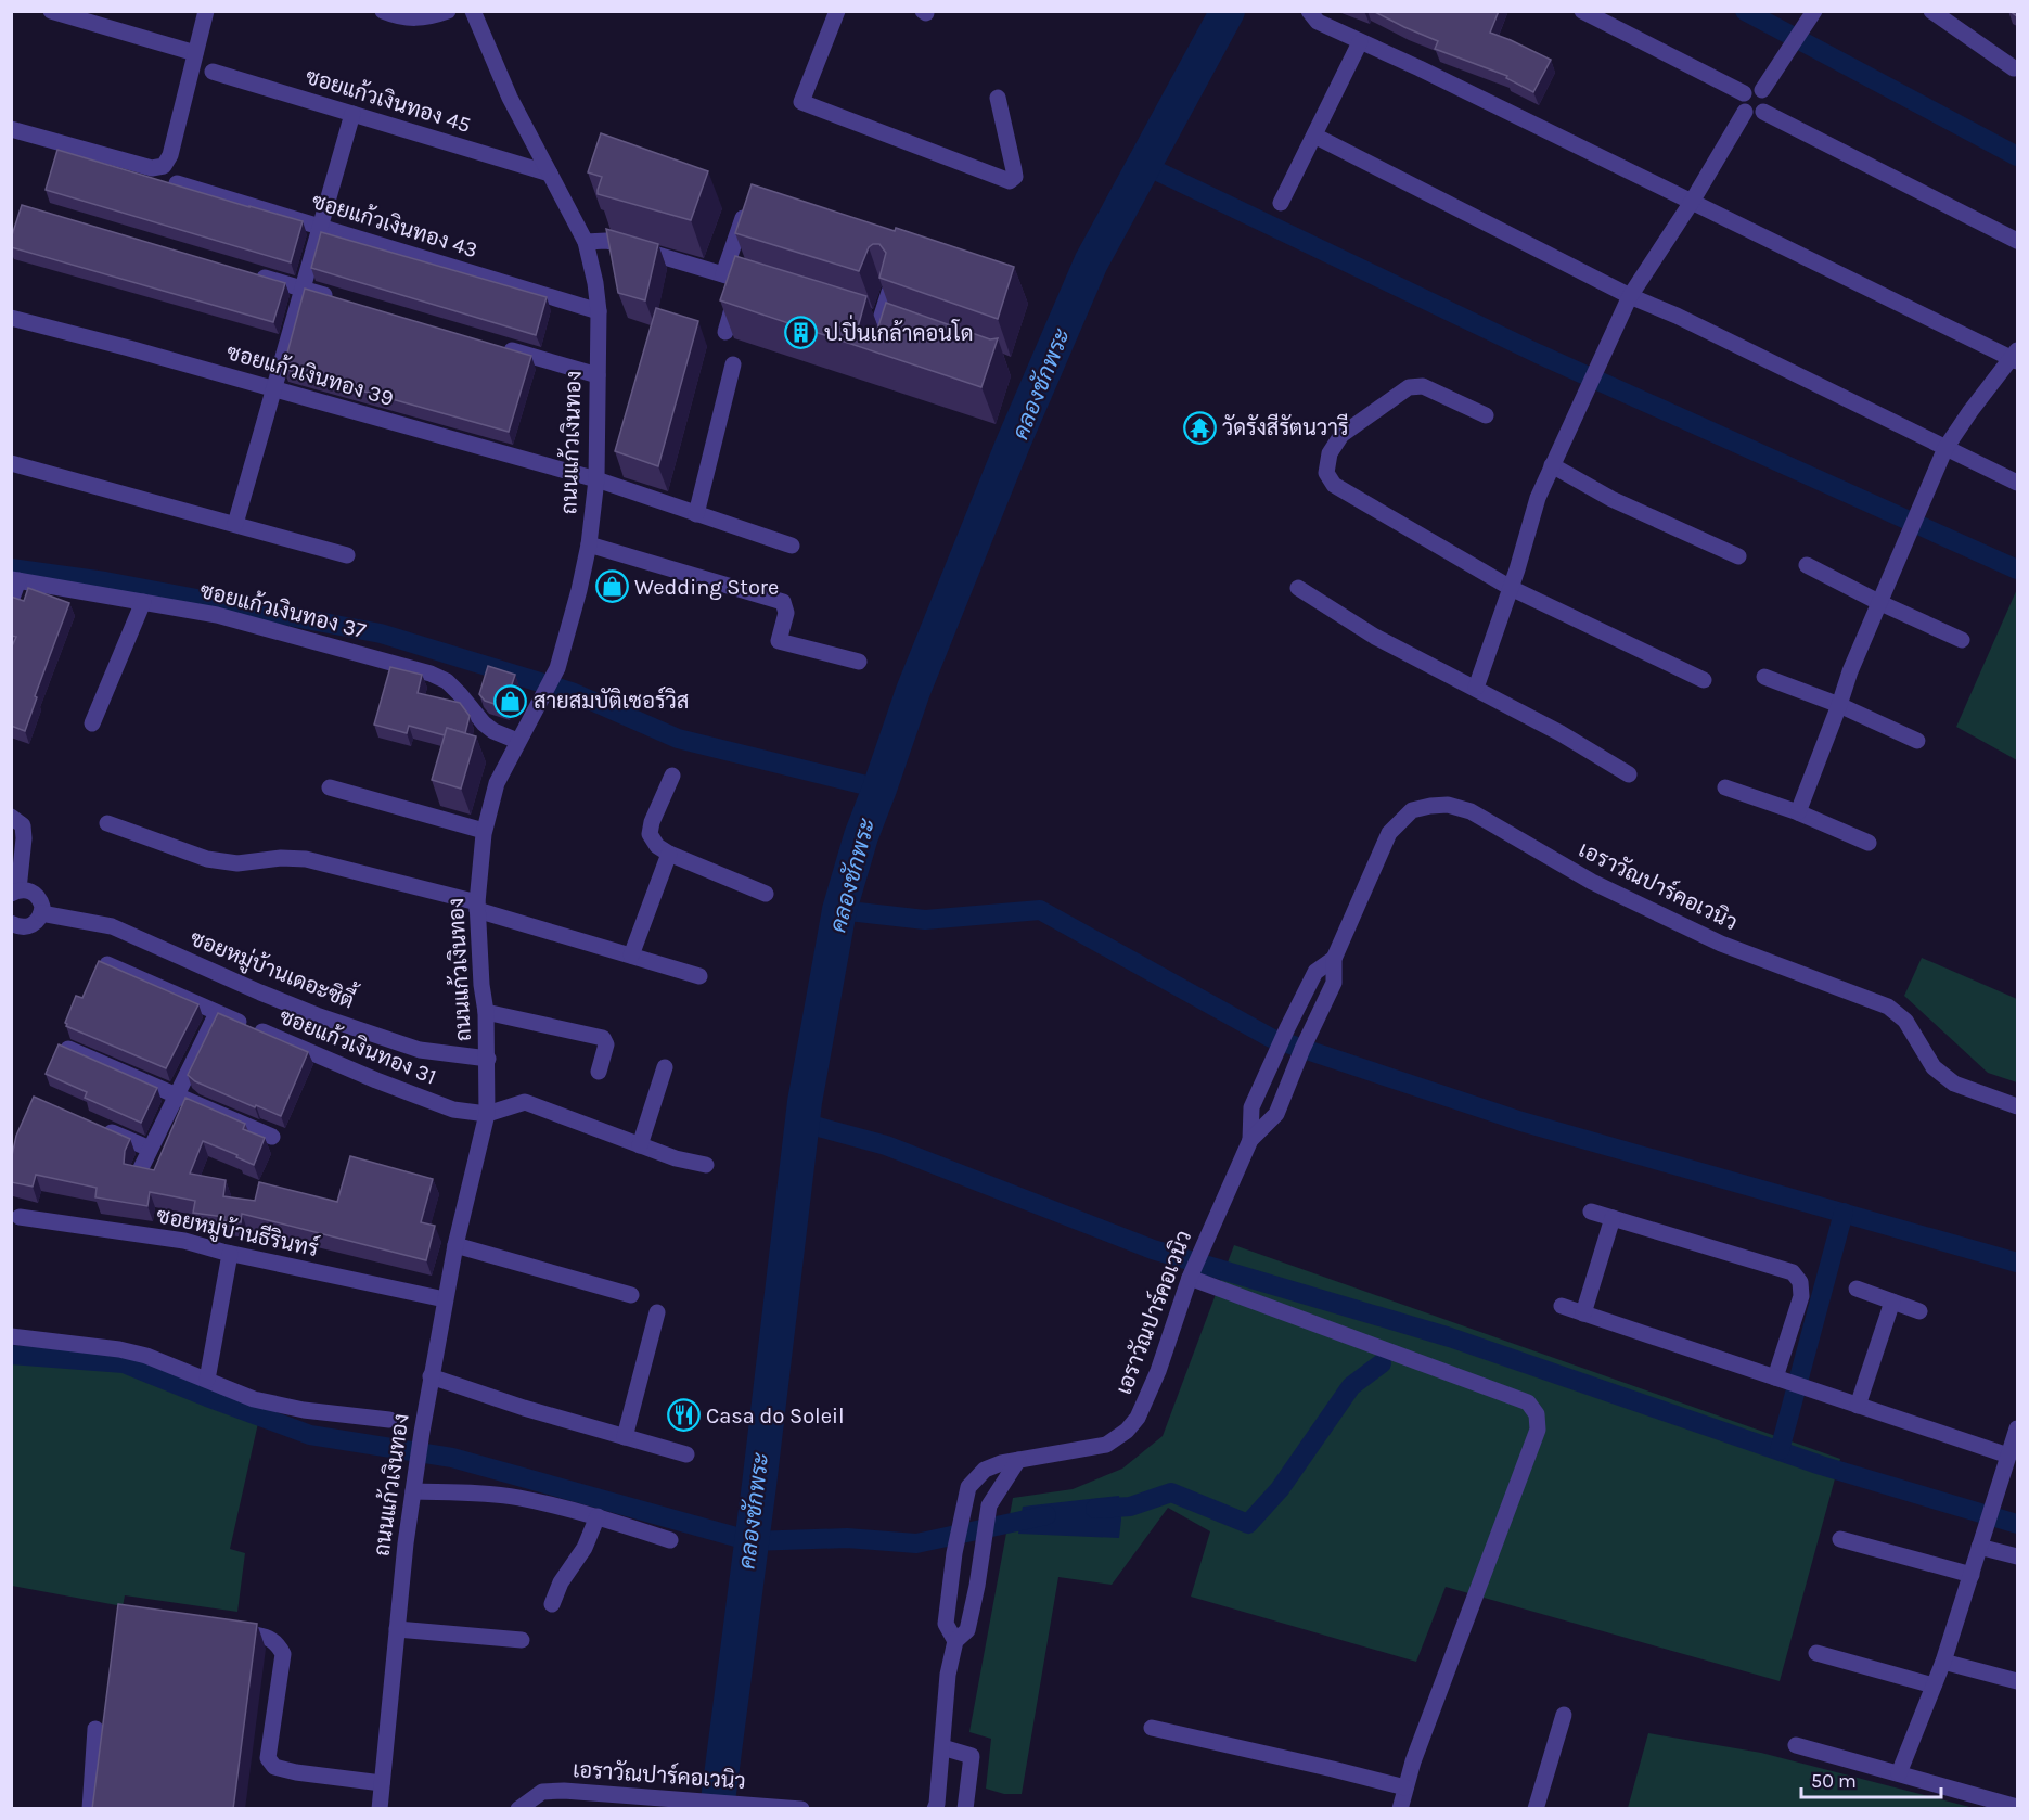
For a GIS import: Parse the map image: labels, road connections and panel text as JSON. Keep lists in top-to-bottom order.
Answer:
{
  "streets": {
    "street": [
      "ซอยแก้วเงินทอง 45",
      "ซอยแก้วเงินทอง 43",
      "ซอยแก้วเงินทอง 39",
      "ถนนแก้วเงินทอง",
      "ซอยแก้วเงินทอง 37",
      "เอราวัณปาร์คอเวนิว",
      "ซอยหมู่บ้านเดอะซิตี้",
      "ซอยแก้วเงินทอง 31",
      "ซอยหมู่บ้านธีรินทร์"
    ]
  },
  "crossings": [
    ["ซอยแก้วเงินทอง 45", "ถนนแก้วเงินทอง"],
    ["ซอยแก้วเงินทอง 43", "ถนนแก้วเงินทอง"],
    ["ซอยแก้วเงินทอง 39", "ถนนแก้วเงินทอง"],
    ["ถนนแก้วเงินทอง", "ซอยแก้วเงินทอง 37"],
    ["ถนนแก้วเงินทอง", "ซอยหมู่บ้านเดอะซิตี้"],
    ["ถนนแก้วเงินทอง", "ซอยแก้วเงินทอง 31"],
    ["ถนนแก้วเงินทอง", "ซอยหมู่บ้านธีรินทร์"]
  ],
  "water": ["คลองชักพระ"],
  "places": {
    "building": ["ป.ปิ่นเกล้าคอนโด"],
    "temple": ["วัดรังสีรัตนวารี"],
    "shop": ["Wedding Store", "สายสมบัติเซอร์วิส"],
    "restaurant": ["Casa do Soleil"]
  },
  "scale_bar": "50 m"
}
